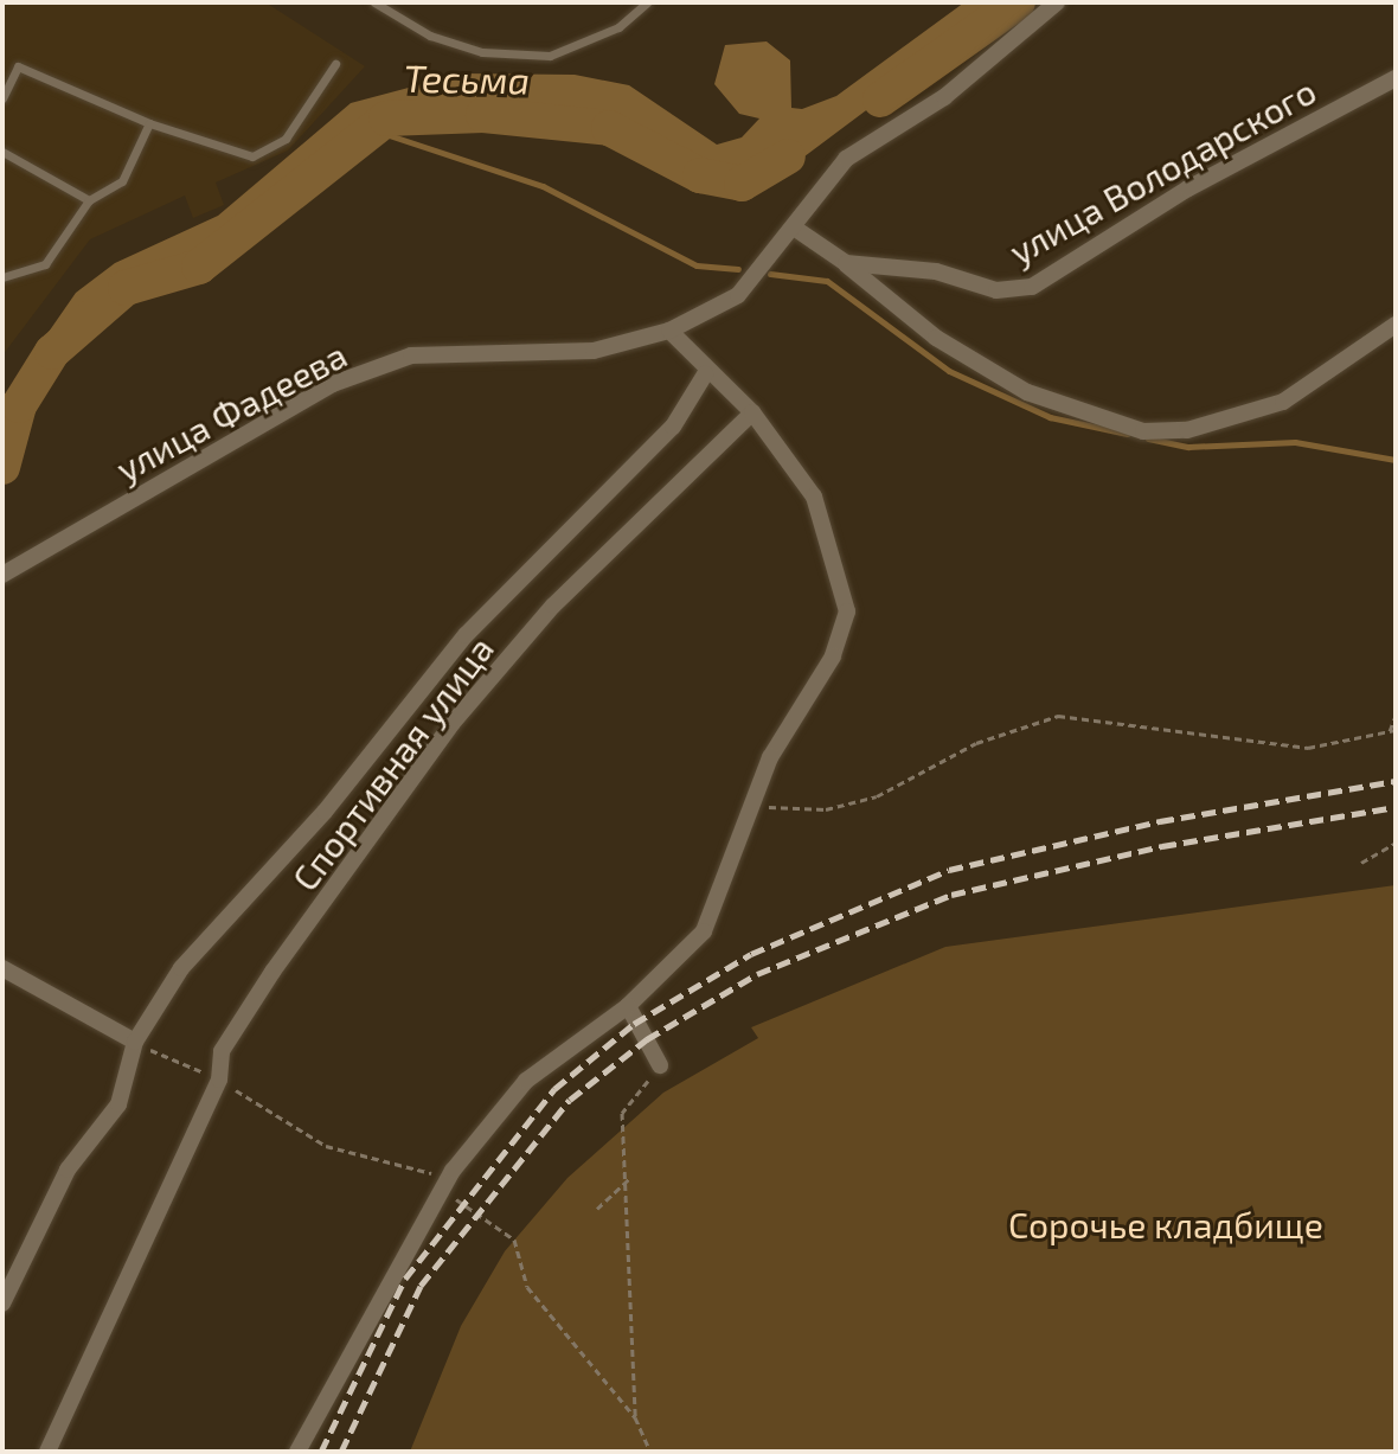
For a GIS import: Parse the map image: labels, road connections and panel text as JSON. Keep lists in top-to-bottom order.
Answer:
{
  "streets": {
    "street": ["улица Володарского", "улица Фадеева", "Спортивная улица"]
  },
  "crossings": [
    ["улица Володарского", "улица Фадеева"]
  ],
  "water": ["Тесьма"],
  "parks": ["Сорочье кладбище"]
}
